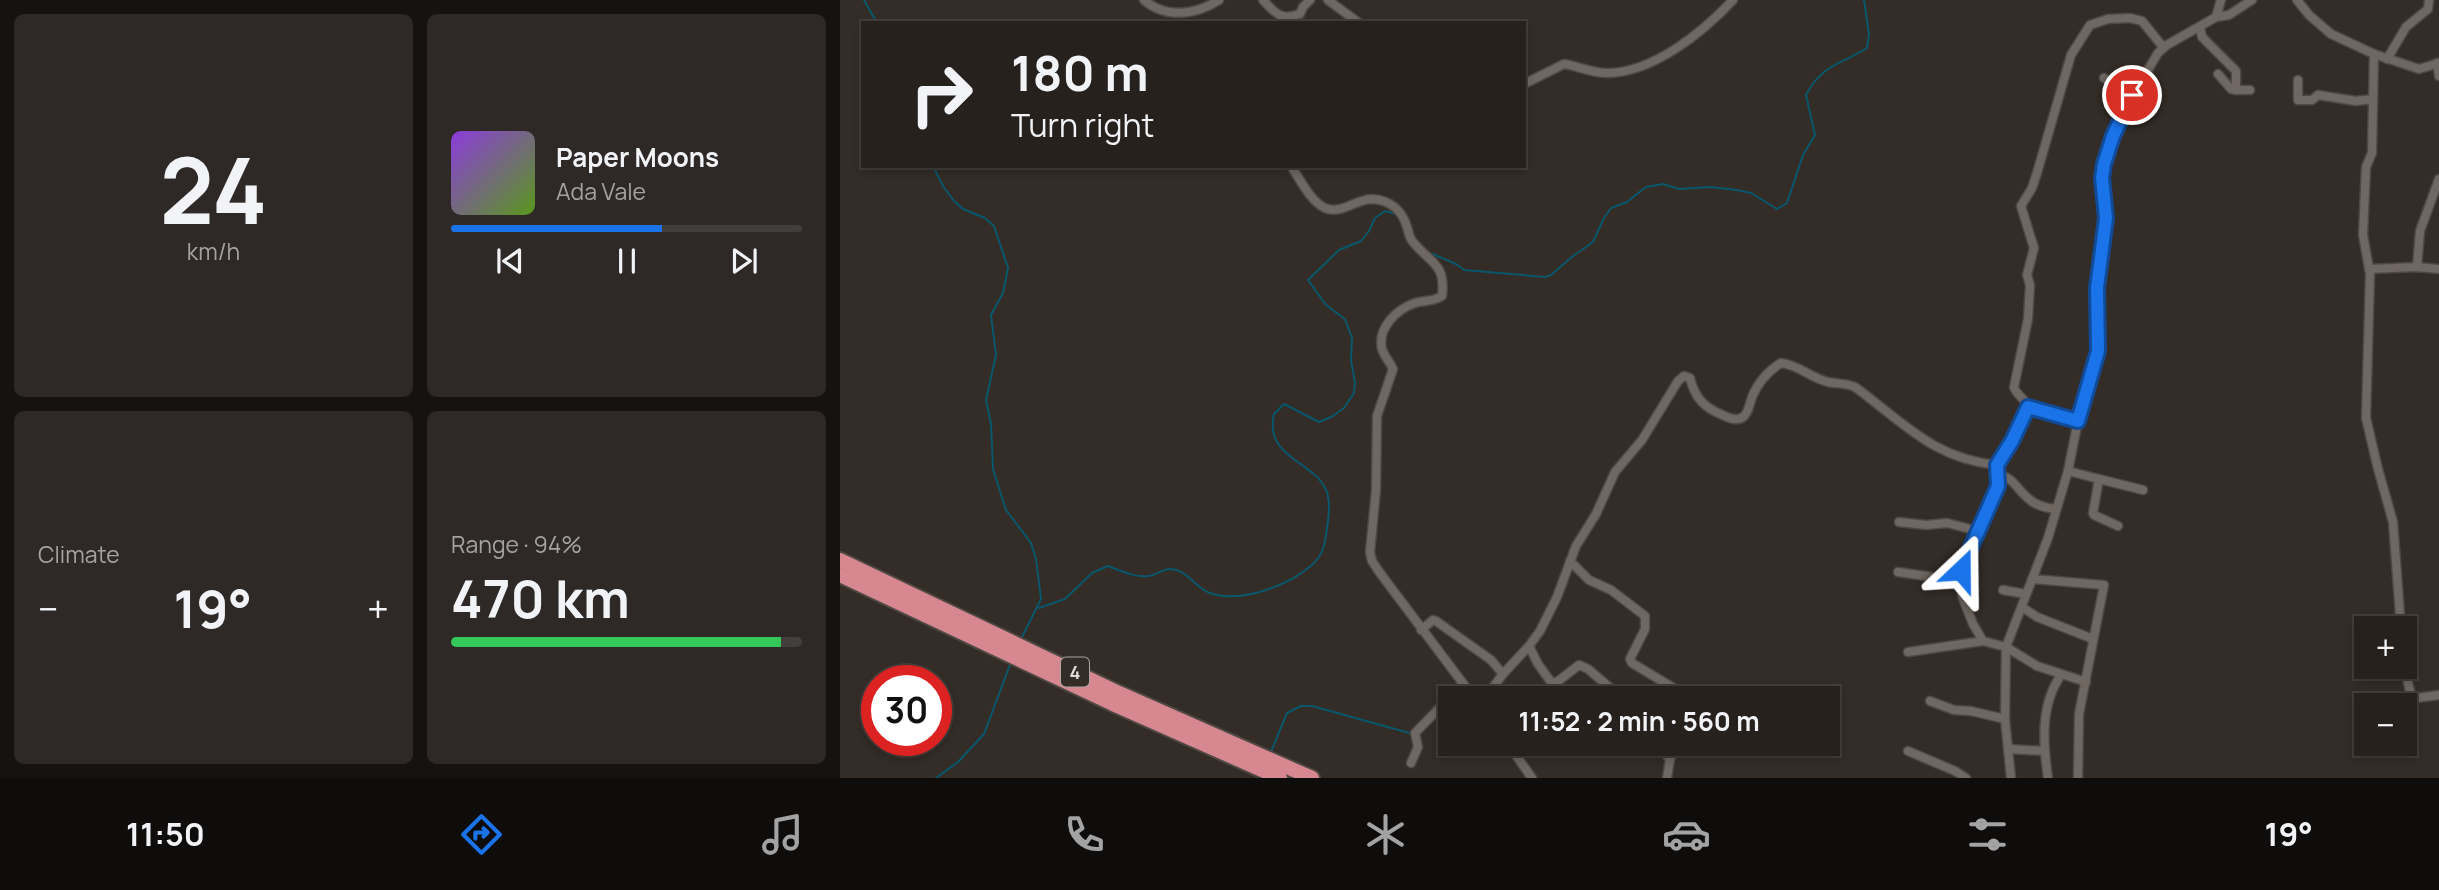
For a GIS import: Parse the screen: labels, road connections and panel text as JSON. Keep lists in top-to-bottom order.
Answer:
{
  "streets": {
    "highway": ["4"]
  },
  "page": {
    "tile": [
      ["24", "km/h"],
      "Climate",
      ["Range · 94%", "470 km"]
    ],
    "turn": ["180 m", "Turn right"],
    "song": ["Paper Moons", "Ada Vale"],
    "heat": ["−", "19°", "+"],
    "map_buttons": ["+", "−"],
    "limit": "30",
    "trip": "11:52 · 2 min · 560 m",
    "tabs": ["11:50", "19°"]
  }
}
